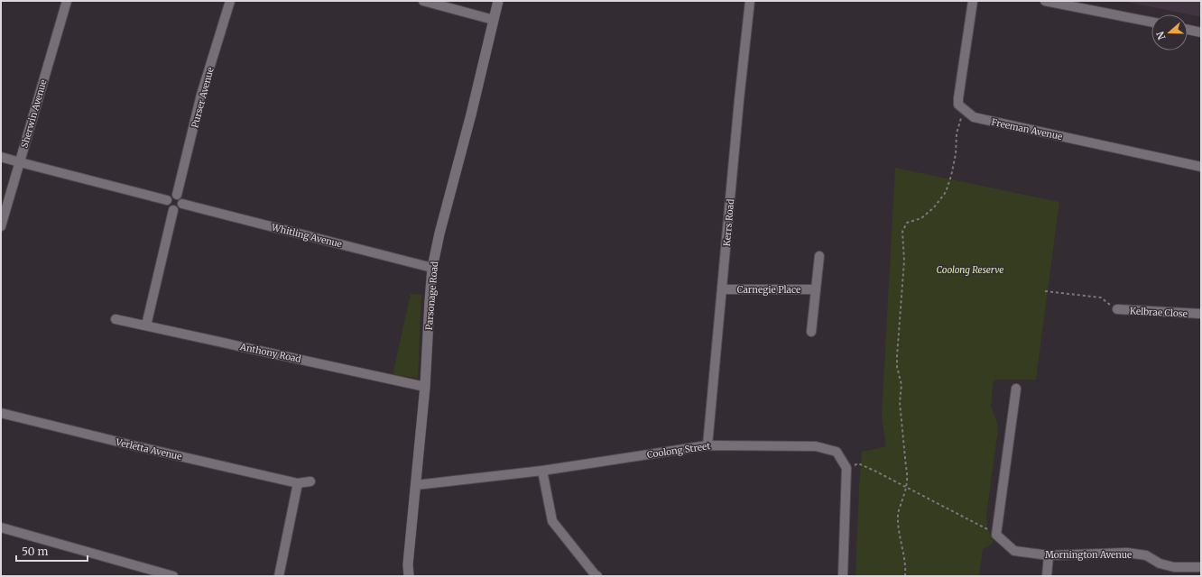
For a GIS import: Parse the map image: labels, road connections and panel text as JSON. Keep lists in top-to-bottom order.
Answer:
{
  "streets": {
    "street": [
      "Purser Avenue",
      "Sherwin Avenue",
      "Freeman Avenue",
      "Kerrs Road",
      "Whitling Avenue",
      "Carnegie Place",
      "Parsonage Road",
      "Kelbrae Close",
      "Anthony Road",
      "Verletta Avenue",
      "Coolong Street",
      "Mornington Avenue"
    ]
  },
  "crossings": [
    ["Purser Avenue", "Whitling Avenue"],
    ["Kerrs Road", "Carnegie Place"],
    ["Kerrs Road", "Coolong Street"],
    ["Whitling Avenue", "Parsonage Road"],
    ["Parsonage Road", "Anthony Road"],
    ["Parsonage Road", "Coolong Street"]
  ],
  "parks": ["Coolong Reserve"],
  "scale_bar": "50 m",
  "north": "left"
}
